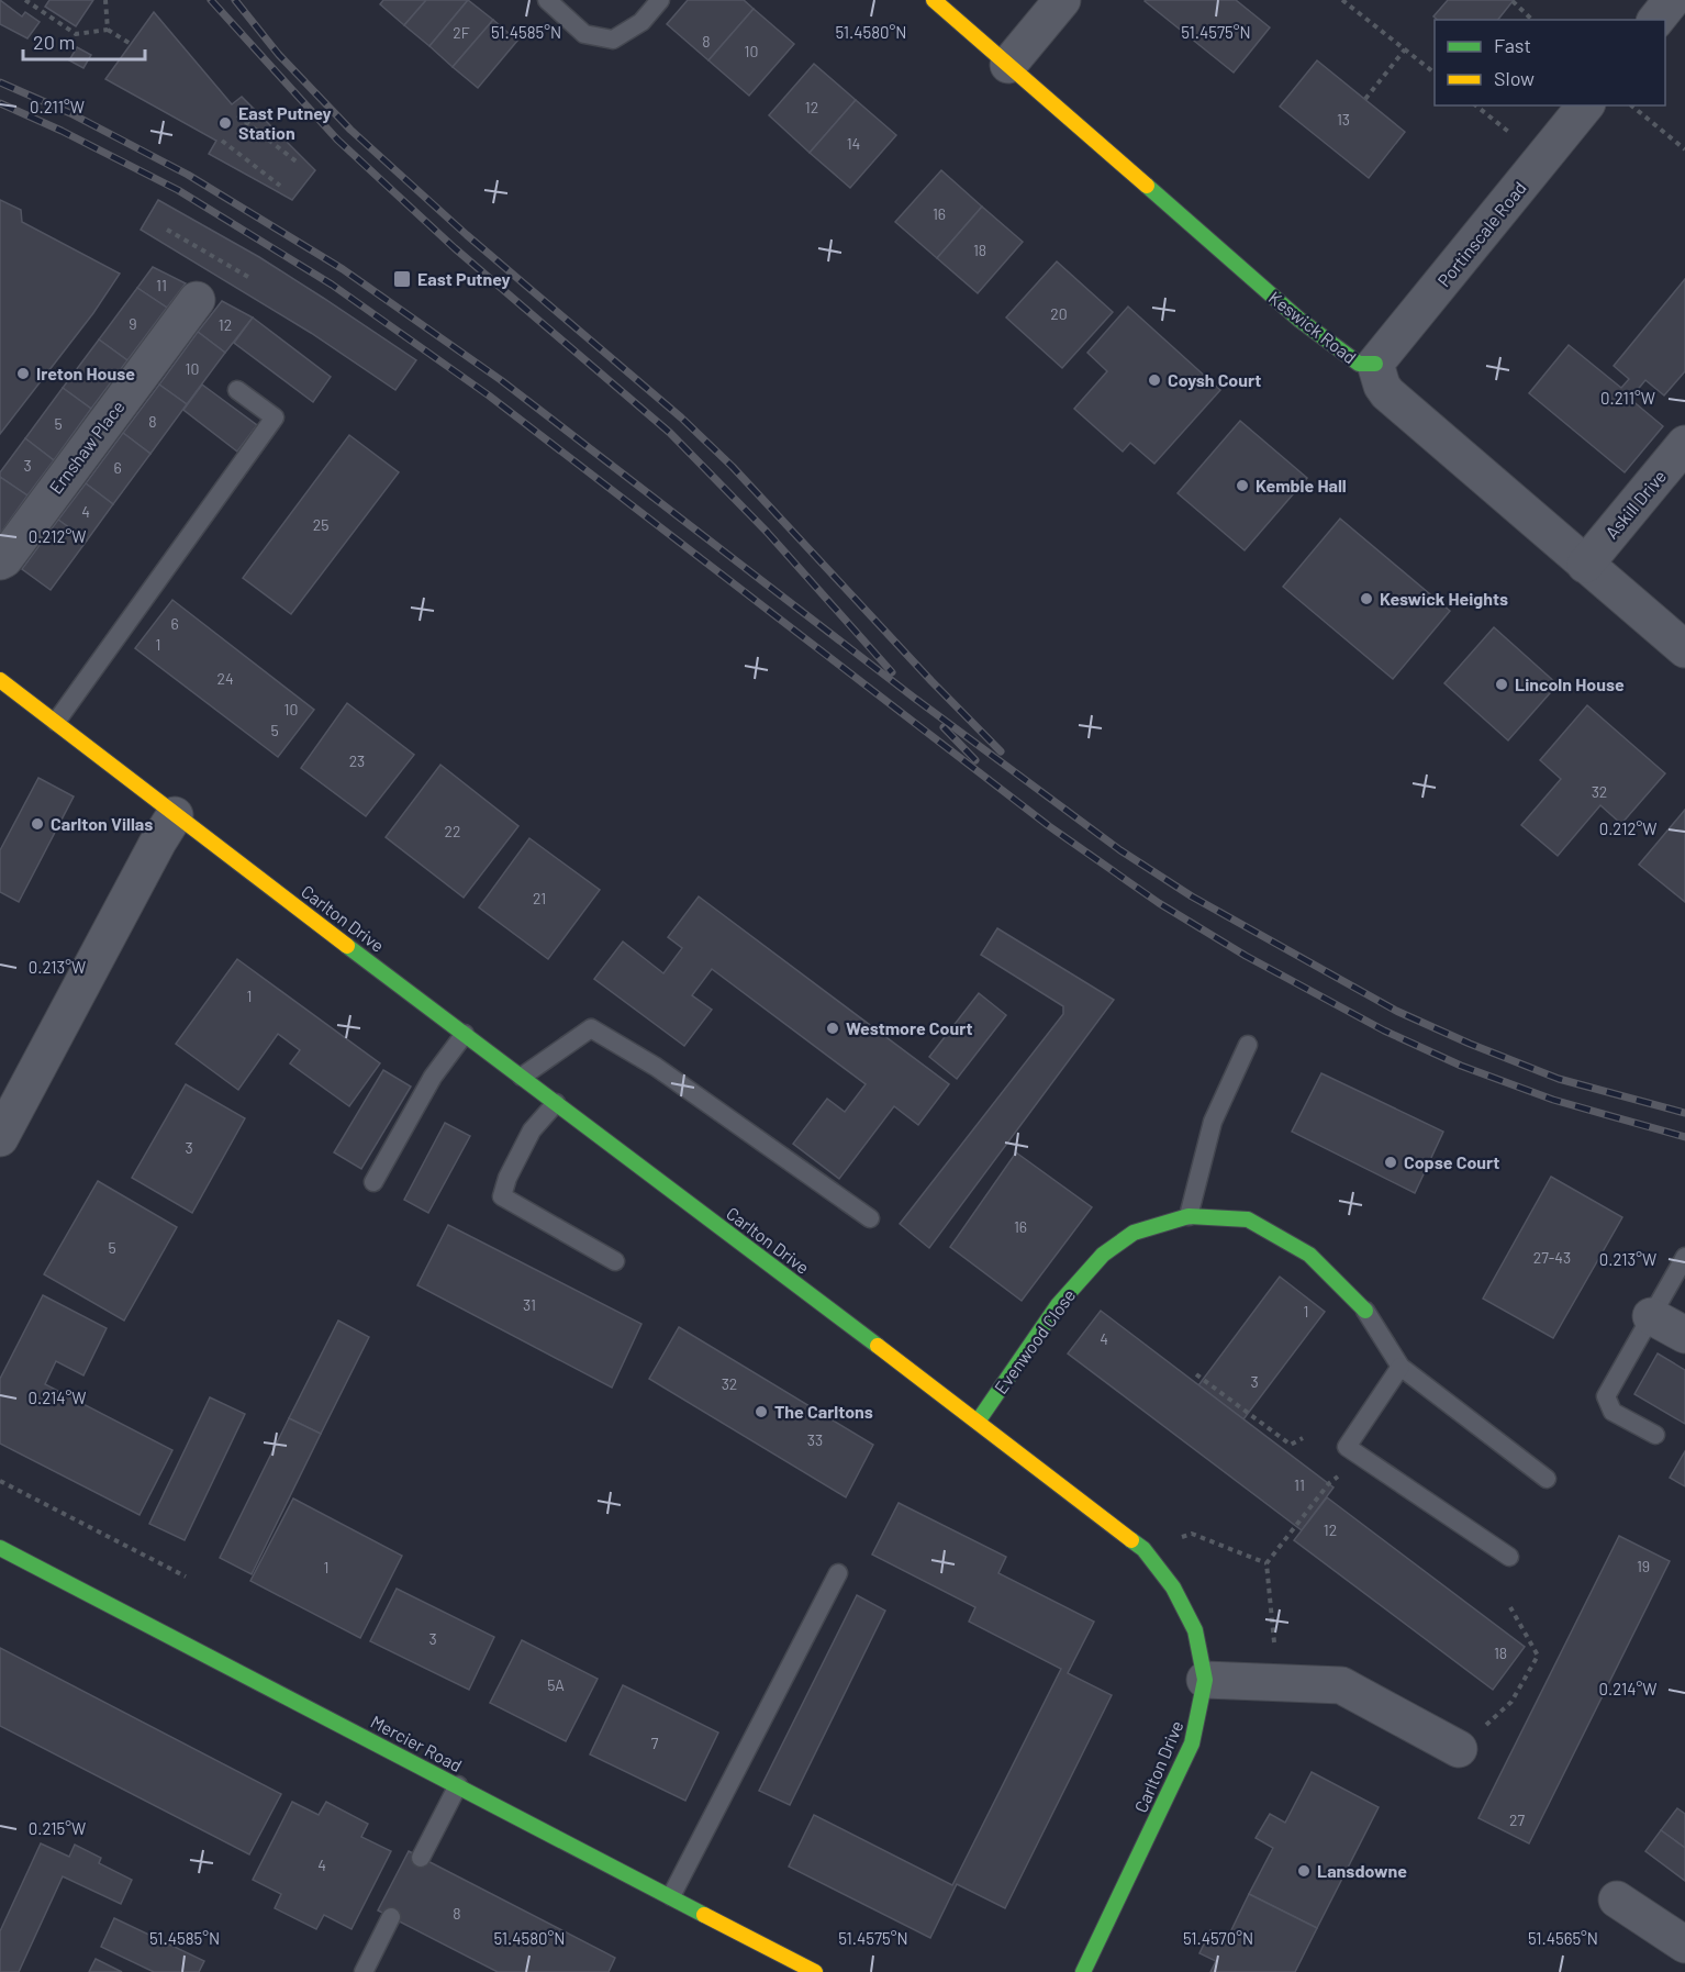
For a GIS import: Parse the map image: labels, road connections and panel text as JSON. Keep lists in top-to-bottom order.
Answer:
{
  "streets": {
    "street": [
      "Portinscale Road",
      "Keswick Road",
      "Ernshaw Place",
      "Askill Drive",
      "Carlton Drive",
      "Evenwood Close",
      "Mercier Road"
    ]
  },
  "crossings": [
    ["Portinscale Road", "Keswick Road"],
    ["Keswick Road", "Askill Drive"],
    ["Carlton Drive", "Evenwood Close"]
  ],
  "places": {
    "other": [
      "East Putney Station",
      "Ireton House",
      "Coysh Court",
      "Kemble Hall",
      "Keswick Heights",
      "Lincoln House",
      "Carlton Villas",
      "Westmore Court",
      "Copse Court",
      "The Carltons",
      "Lansdowne"
    ],
    "transit": ["East Putney"]
  },
  "house_numbers": [
    "2F",
    "8",
    "10",
    "12",
    "13",
    "14",
    "16",
    "18",
    "11",
    "20",
    "9",
    "12",
    "10",
    "8",
    "5",
    "3",
    "6",
    "4",
    "25",
    "6",
    "1",
    "24",
    "10",
    "5",
    "23",
    "32",
    "22",
    "21",
    "1",
    "3",
    "16",
    "5",
    "27-43",
    "31",
    "1",
    "4",
    "3",
    "32",
    "33",
    "11",
    "12",
    "19",
    "1",
    "3",
    "18",
    "5A",
    "7",
    "27",
    "4",
    "8"
  ],
  "legend": ["Fast", "Slow"],
  "scale_bar": "20 m",
  "coordinates": [
    "51.4585°N",
    "51.4580°N",
    "51.4575°N",
    "0.211°W",
    "0.212°W",
    "0.213°W",
    "0.214°W",
    "0.215°W",
    "51.4570°N",
    "51.4565°N"
  ]
}
